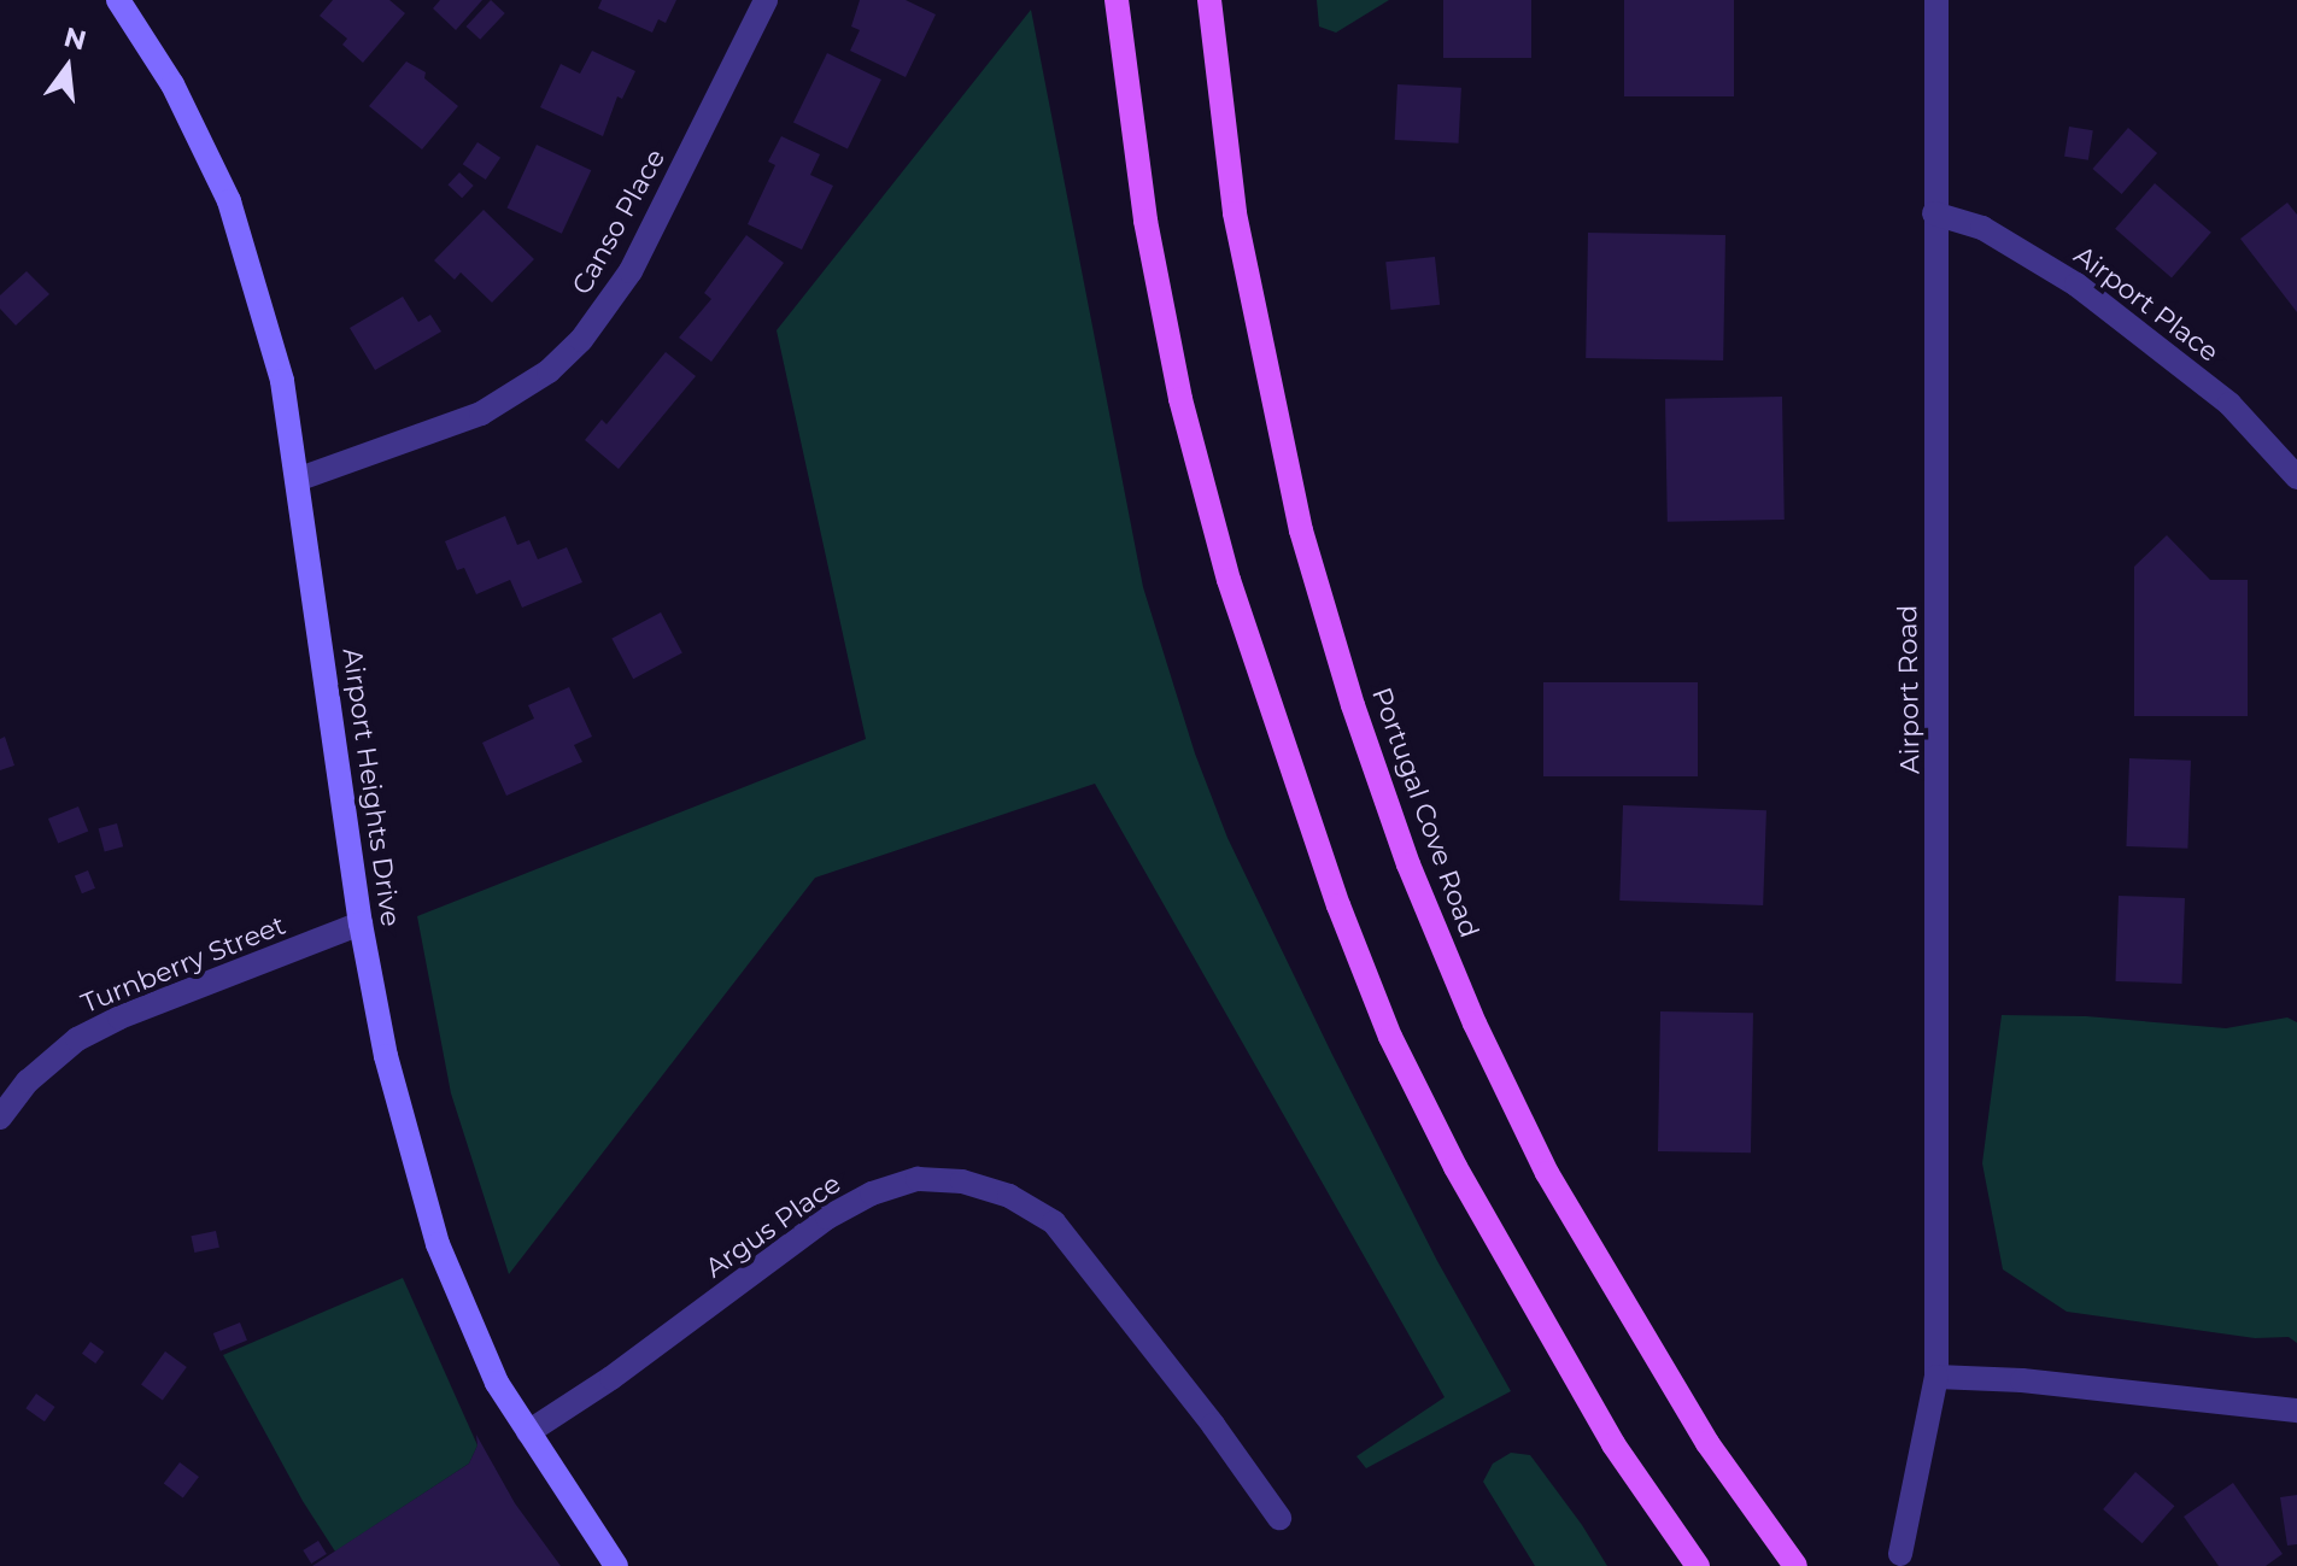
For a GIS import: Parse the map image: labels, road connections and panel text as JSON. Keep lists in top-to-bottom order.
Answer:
{
  "streets": {
    "main road": ["Portugal Cove Road"],
    "street": [
      "Canso Place",
      "Airport Place",
      "Airport Road",
      "Airport Heights Drive",
      "Turnberry Street",
      "Argus Place"
    ]
  },
  "crossings": [
    ["Canso Place", "Airport Heights Drive"],
    ["Airport Place", "Airport Road"],
    ["Airport Heights Drive", "Turnberry Street"],
    ["Airport Heights Drive", "Argus Place"]
  ],
  "north": "top"
}
